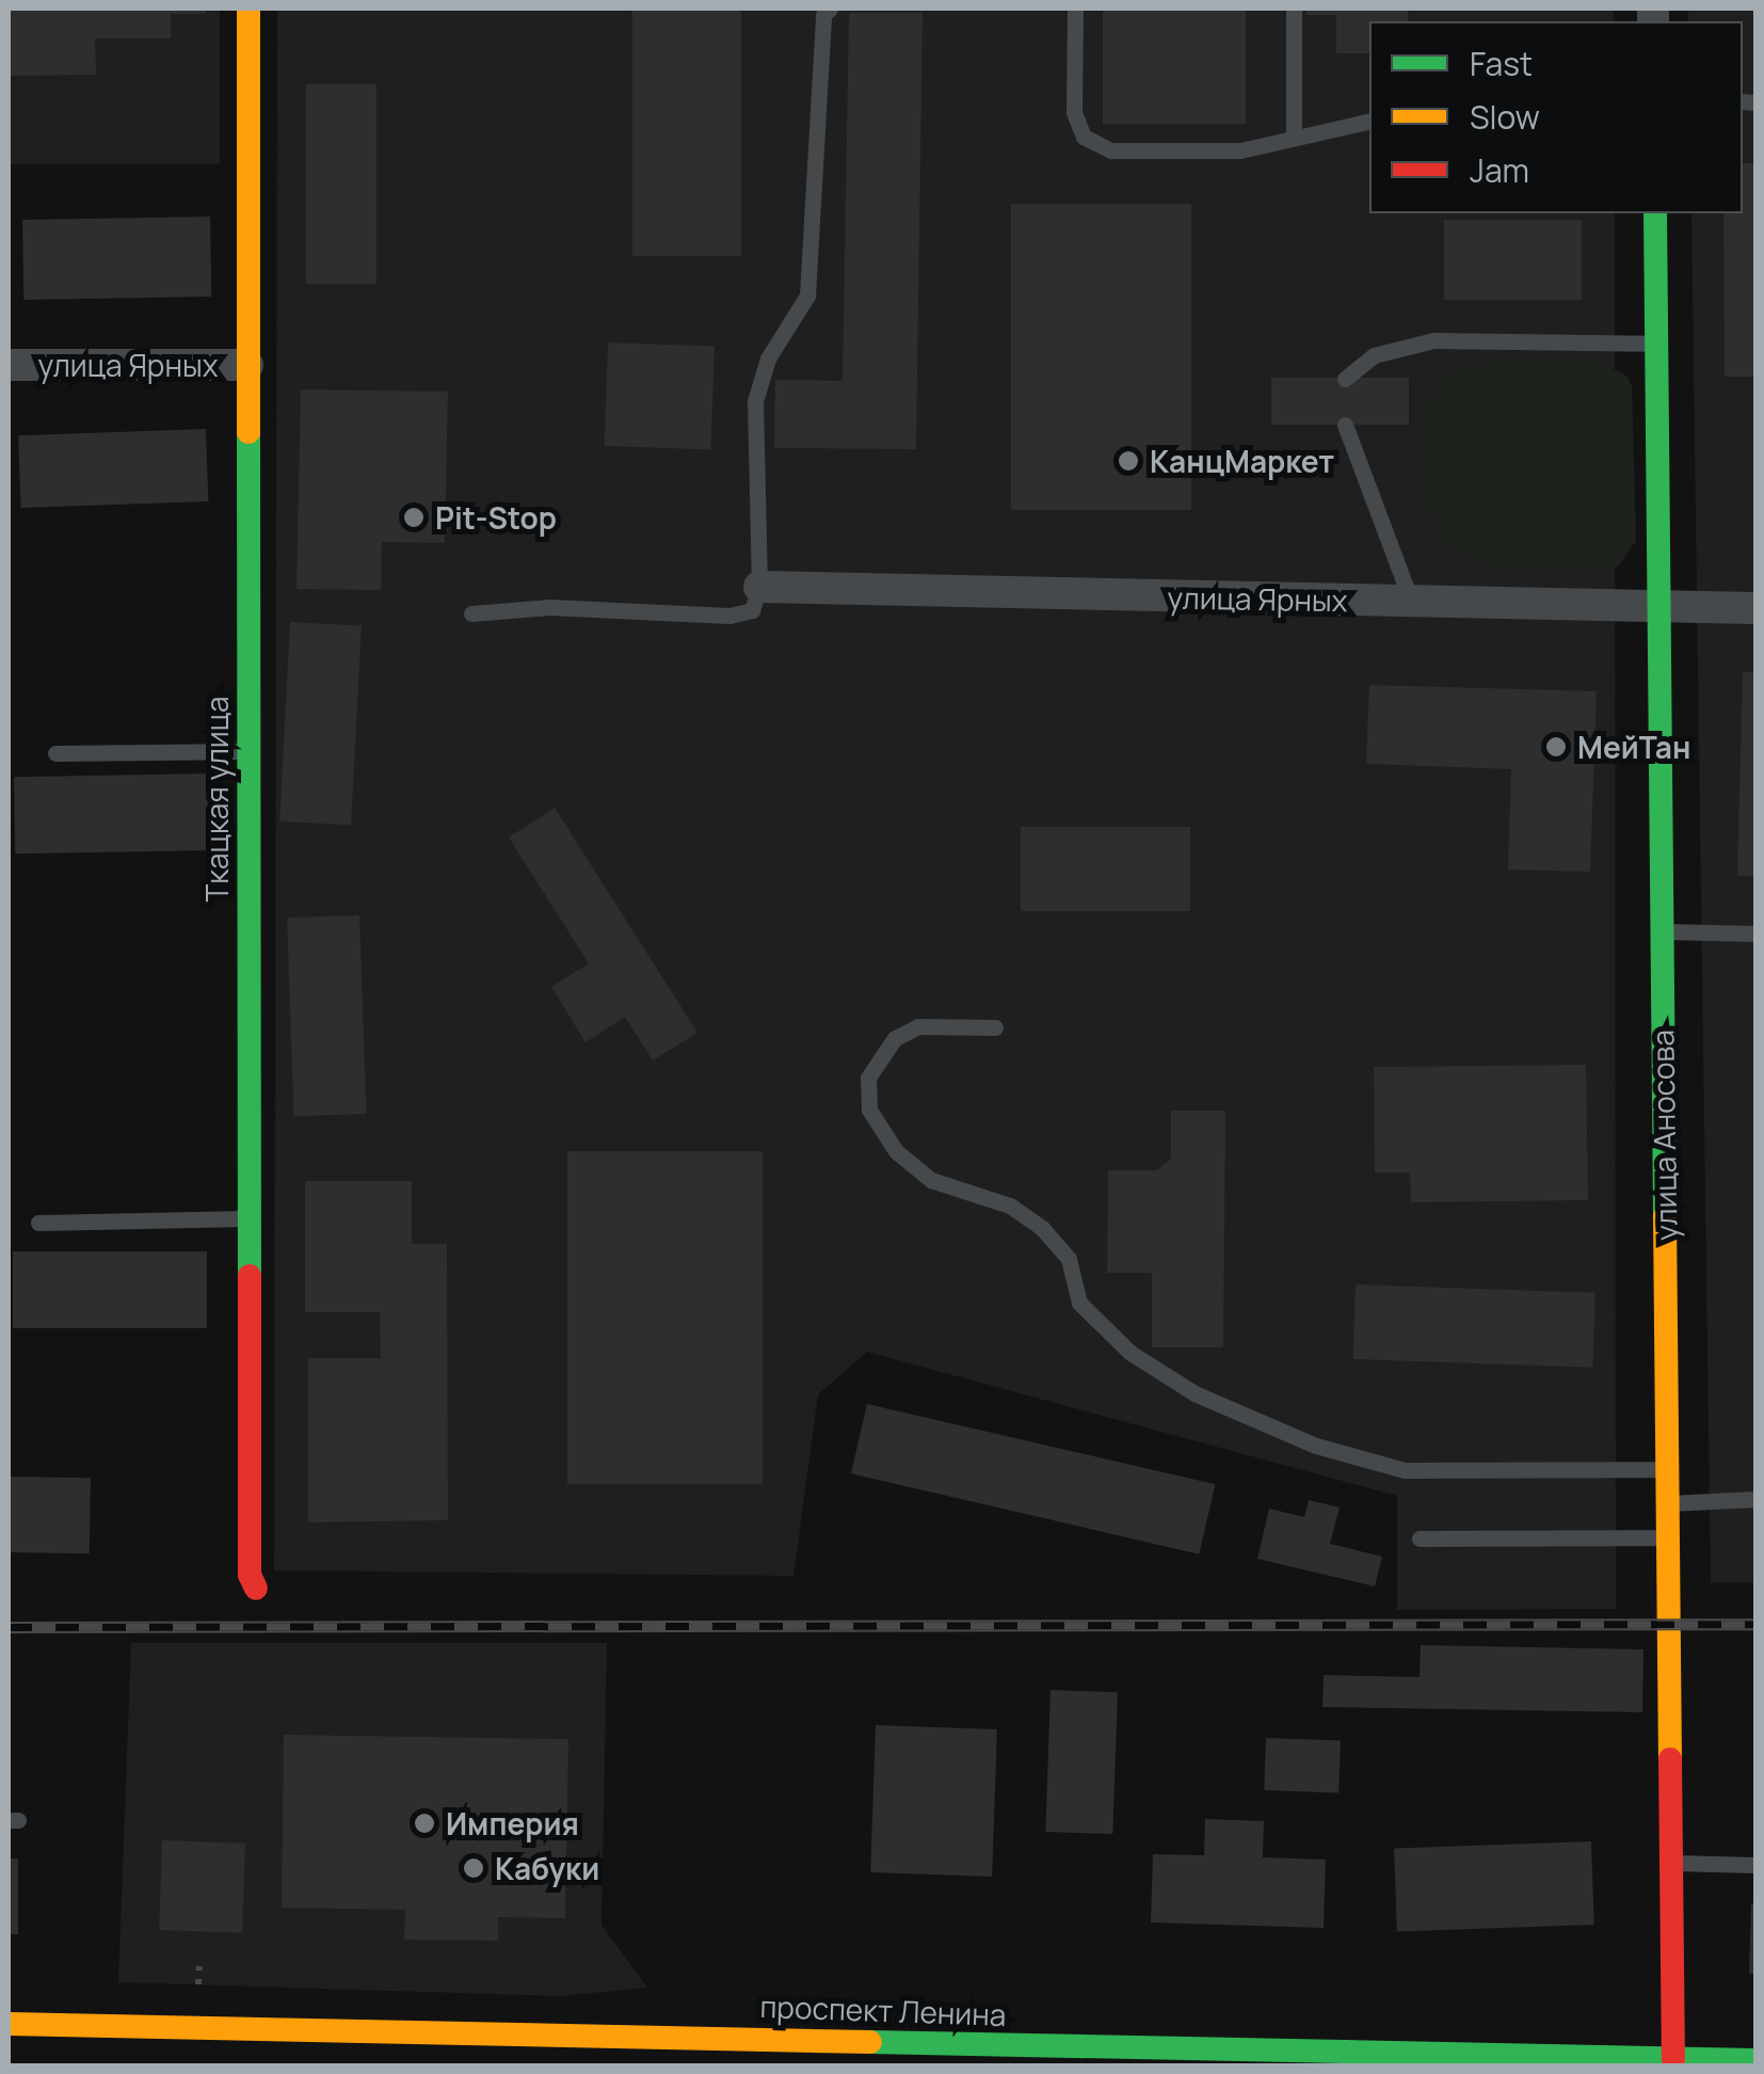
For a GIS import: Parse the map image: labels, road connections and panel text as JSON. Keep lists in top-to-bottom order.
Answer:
{
  "streets": {
    "street": [
      "улица Ярных",
      "Ткацкая улица",
      "улица Аносова",
      "проспект Ленина"
    ]
  },
  "crossings": [
    ["улица Ярных", "Ткацкая улица"],
    ["улица Ярных", "улица Аносова"],
    ["улица Аносова", "проспект Ленина"]
  ],
  "places": [
    "КанцМаркет",
    "Pit-Stop",
    "МейТан",
    "Империя",
    "Кабуки"
  ],
  "legend": ["Fast", "Slow", "Jam"]
}
